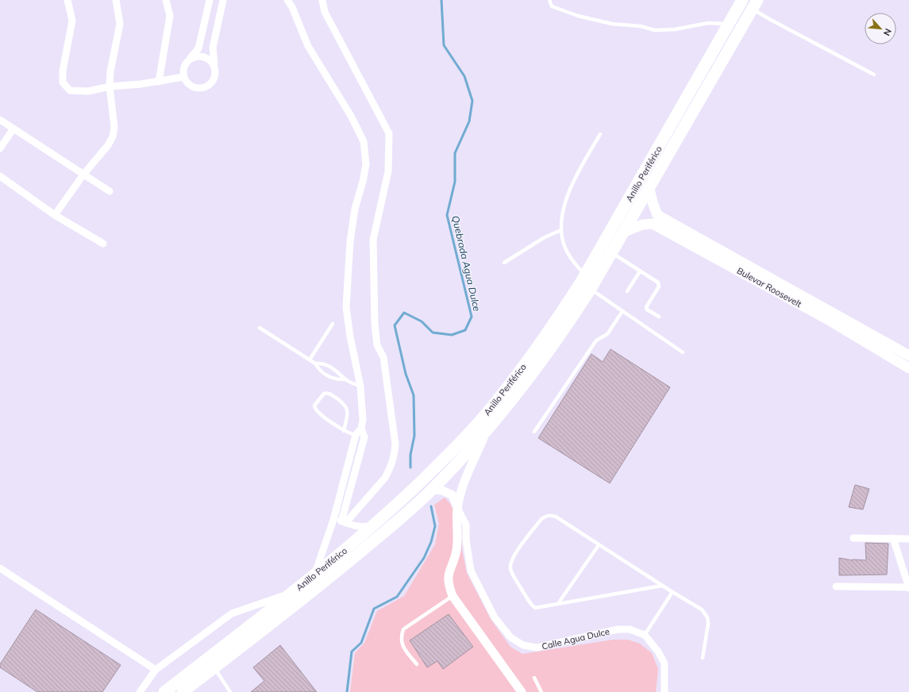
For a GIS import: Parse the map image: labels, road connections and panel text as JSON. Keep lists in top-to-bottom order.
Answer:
{
  "streets": {
    "highway": ["Anillo Periférico"],
    "main road": ["Bulevar Roosevelt"],
    "street": ["Calle Agua Dulce"]
  },
  "crossings": [
    ["Anillo Periférico", "Calle Agua Dulce"]
  ],
  "water": ["Quebrada Agua Dulce"],
  "north": "bottom right"
}
